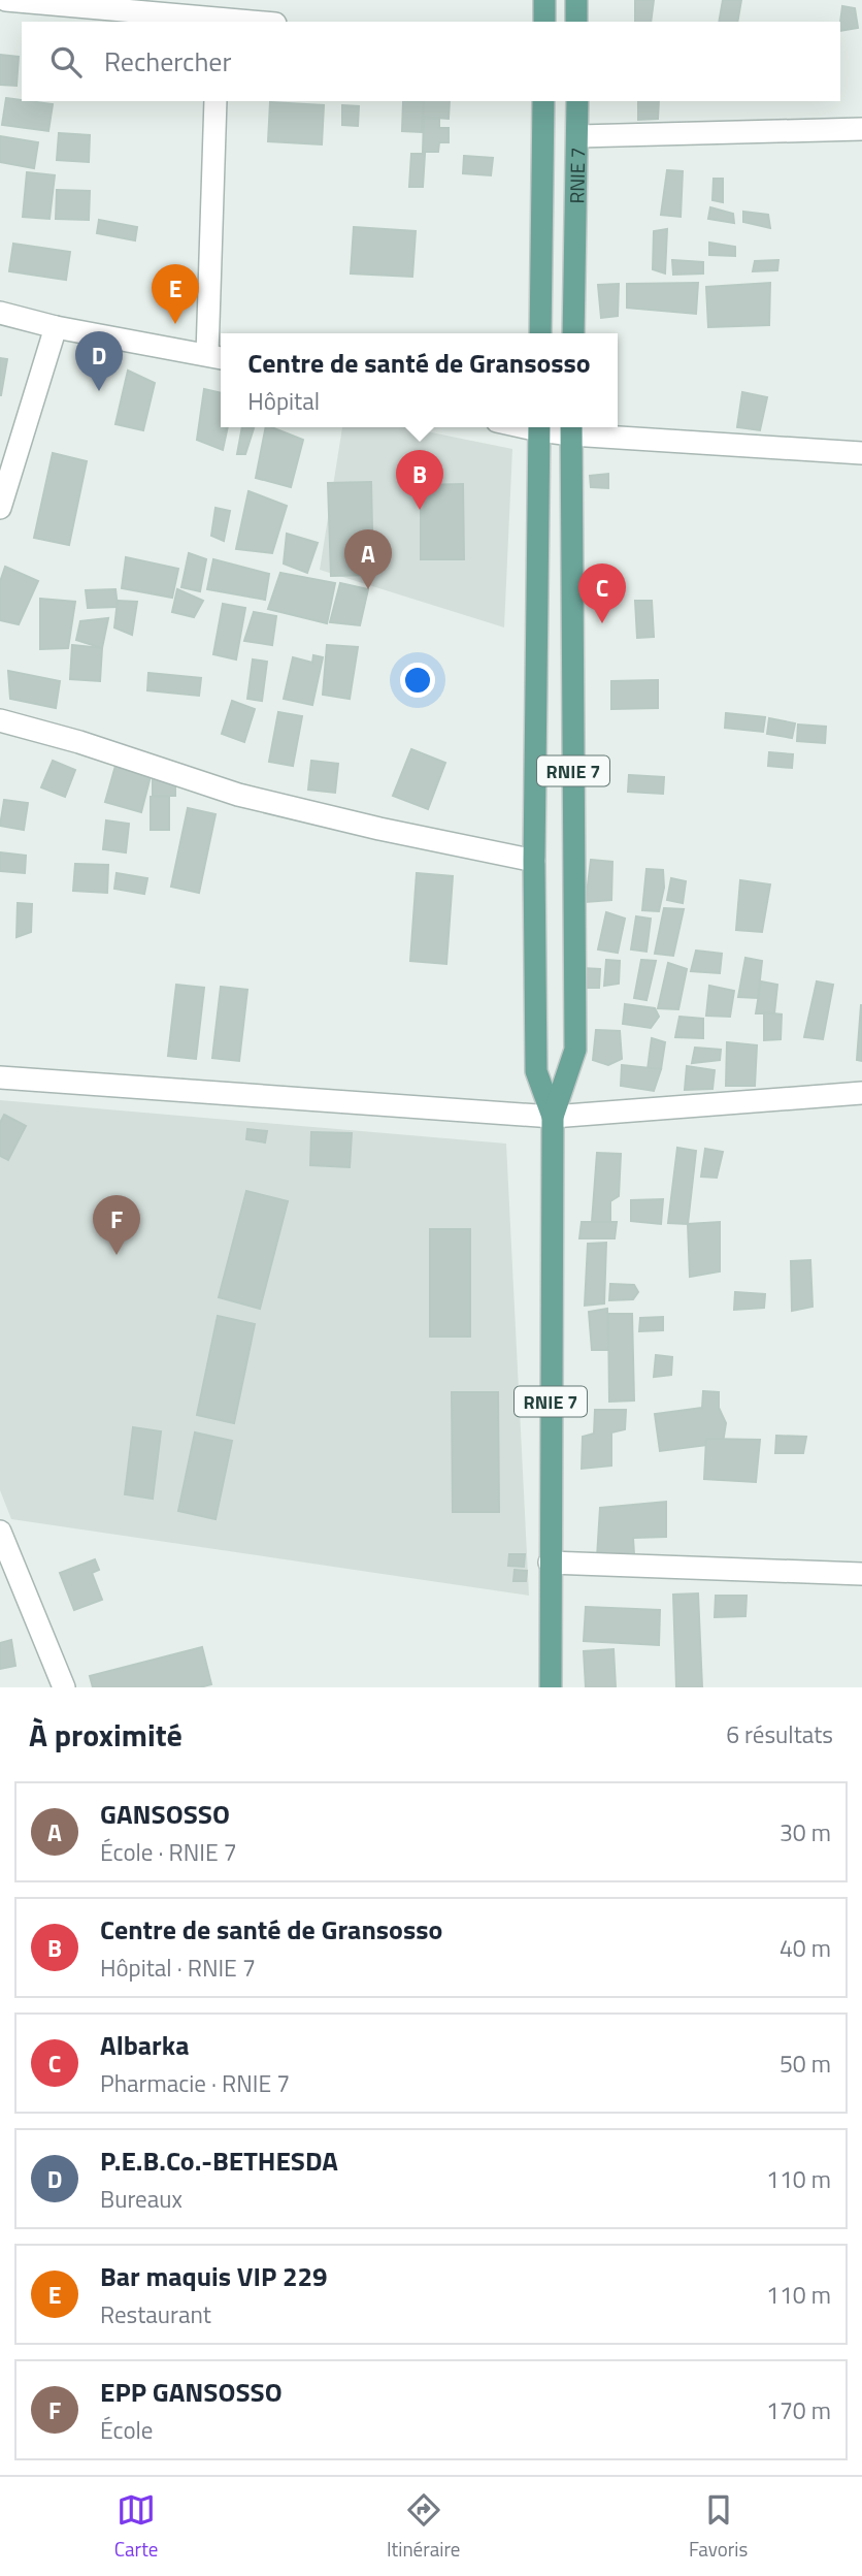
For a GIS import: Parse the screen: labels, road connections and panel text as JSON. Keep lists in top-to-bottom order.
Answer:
{
  "streets": {
    "main road": ["RNIE 7"]
  },
  "page": {
    "search": "Rechercher",
    "pins": [
      "E",
      "D",
      "B",
      "A",
      "C",
      "F"
    ],
    "popup": ["Centre de santé de Gransosso", "Hôpital"],
    "heading": ["À proximité", "6 résultats"],
    "list": [
      {
        "mark": "A",
        "name": "GANSOSSO",
        "note": "École · RNIE 7",
        "value": "30 m"
      },
      {
        "mark": "B",
        "name": "Centre de santé de Gransosso",
        "note": "Hôpital · RNIE 7",
        "value": "40 m"
      },
      {
        "mark": "C",
        "name": "Albarka",
        "note": "Pharmacie · RNIE 7",
        "value": "50 m"
      },
      {
        "mark": "D",
        "name": "P.E.B.Co.-BETHESDA",
        "note": "Bureaux",
        "value": "110 m"
      },
      {
        "mark": "E",
        "name": "Bar maquis VIP 229",
        "note": "Restaurant",
        "value": "110 m"
      },
      {
        "mark": "F",
        "name": "EPP GANSOSSO",
        "note": "École",
        "value": "170 m"
      }
    ],
    "nav": ["Carte", "Itinéraire", "Favoris"]
  }
}
